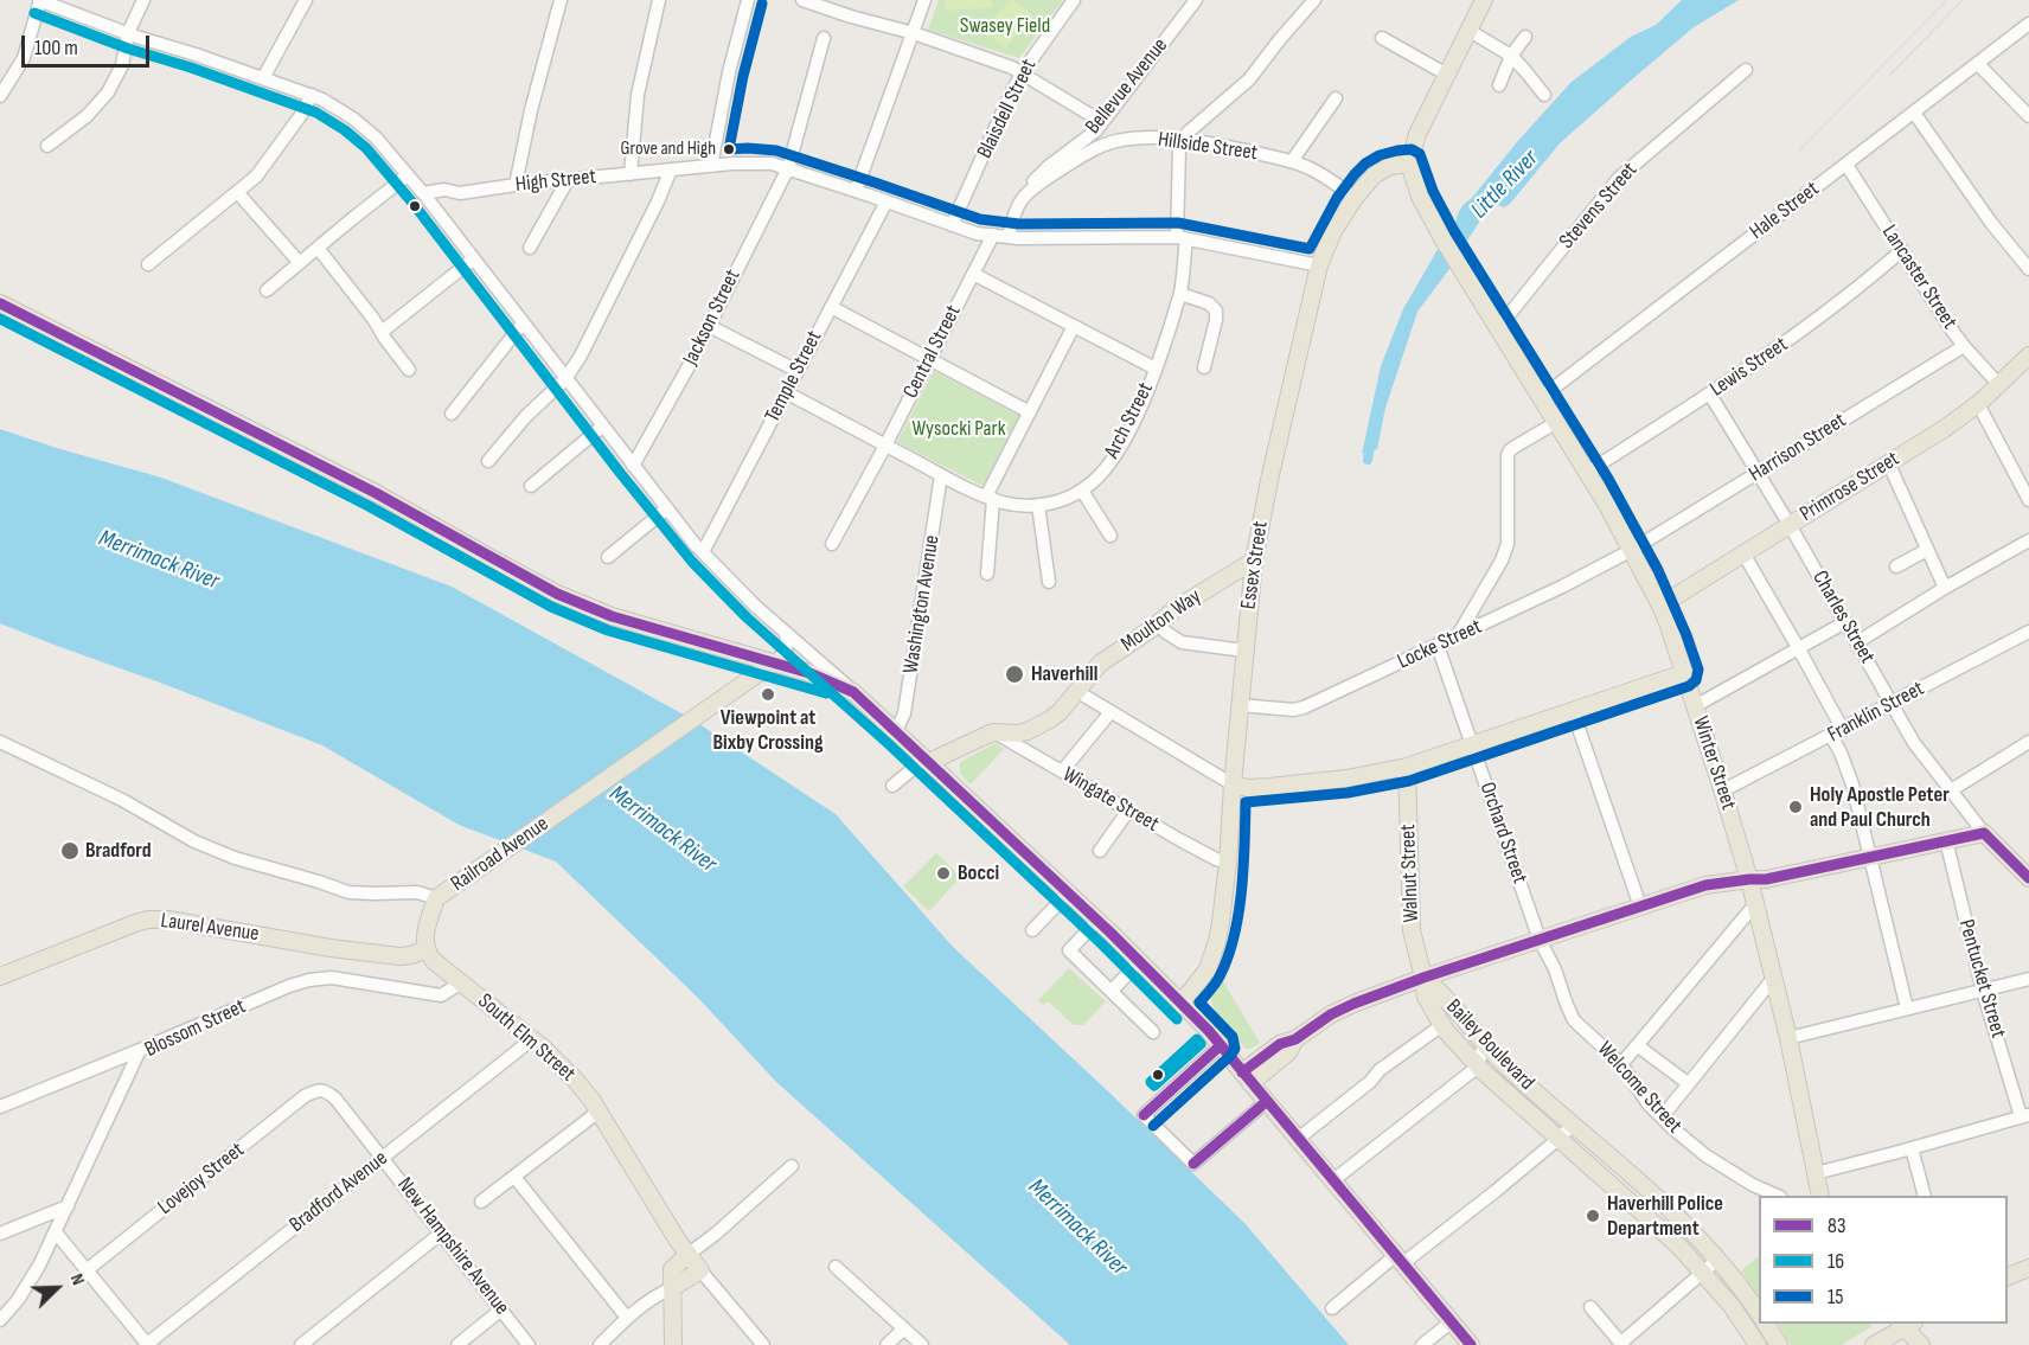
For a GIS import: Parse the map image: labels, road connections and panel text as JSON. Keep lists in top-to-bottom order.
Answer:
{
  "streets": {
    "main road": [
      "Primrose Street",
      "Essex Street",
      "Moulton Way",
      "Winter Street",
      "Railroad Avenue",
      "Walnut Street",
      "Laurel Avenue",
      "South Elm Street",
      "Bailey Boulevard"
    ],
    "street": [
      "Bellevue Avenue",
      "Blaisdell Street",
      "Hillside Street",
      "High Street",
      "Stevens Street",
      "Hale Street",
      "Lancaster Street",
      "Jackson Street",
      "Central Street",
      "Lewis Street",
      "Temple Street",
      "Arch Street",
      "Harrison Street",
      "Washington Avenue",
      "Charles Street",
      "Locke Street",
      "Franklin Street",
      "Wingate Street",
      "Orchard Street",
      "Pentucket Street",
      "Blossom Street",
      "Welcome Street",
      "Lovejoy Street",
      "Bradford Avenue",
      "New Hampshire Avenue"
    ]
  },
  "crossings": [
    ["Bellevue Avenue", "Hillside Street"],
    ["Blaisdell Street", "High Street"],
    ["Hillside Street", "Arch Street"],
    ["Hillside Street", "Essex Street"],
    ["High Street", "Jackson Street"],
    ["High Street", "Central Street"],
    ["High Street", "Temple Street"],
    ["High Street", "Arch Street"],
    ["High Street", "Essex Street"],
    ["Stevens Street", "Winter Street"],
    ["Hale Street", "Lancaster Street"],
    ["Hale Street", "Winter Street"],
    ["Lancaster Street", "Lewis Street"],
    ["Lancaster Street", "Harrison Street"],
    ["Lancaster Street", "Primrose Street"],
    ["Central Street", "Arch Street"],
    ["Lewis Street", "Charles Street"],
    ["Lewis Street", "Winter Street"],
    ["Temple Street", "Arch Street"],
    ["Arch Street", "Washington Avenue"],
    ["Harrison Street", "Charles Street"],
    ["Harrison Street", "Locke Street"],
    ["Harrison Street", "Winter Street"],
    ["Primrose Street", "Charles Street"],
    ["Primrose Street", "Winter Street"],
    ["Essex Street", "Moulton Way"],
    ["Essex Street", "Locke Street"],
    ["Essex Street", "Winter Street"],
    ["Essex Street", "Wingate Street"],
    ["Charles Street", "Franklin Street"],
    ["Moulton Way", "Wingate Street"],
    ["Locke Street", "Winter Street"],
    ["Locke Street", "Orchard Street"],
    ["Franklin Street", "Winter Street"],
    ["Orchard Street", "Welcome Street"],
    ["Walnut Street", "Bailey Boulevard"],
    ["Laurel Avenue", "South Elm Street"],
    ["Blossom Street", "South Elm Street"],
    ["South Elm Street", "Bradford Avenue"],
    ["Lovejoy Street", "New Hampshire Avenue"],
    ["Bradford Avenue", "New Hampshire Avenue"]
  ],
  "water": ["Little River", "Merrimack River"],
  "parks": ["Swasey Field", "Wysocki Park"],
  "places": [
    "Grove and High",
    "Haverhill",
    "Viewpoint at Bixby Crossing",
    "Holy Apostle Peter and Paul Church",
    "Bradford",
    "Bocci",
    "Haverhill Police Department"
  ],
  "lines": ["transit line 15", "transit line 16", "transit line 83"],
  "legend": ["83", "16", "15"],
  "scale_bar": "100 m",
  "north": "top right"
}
